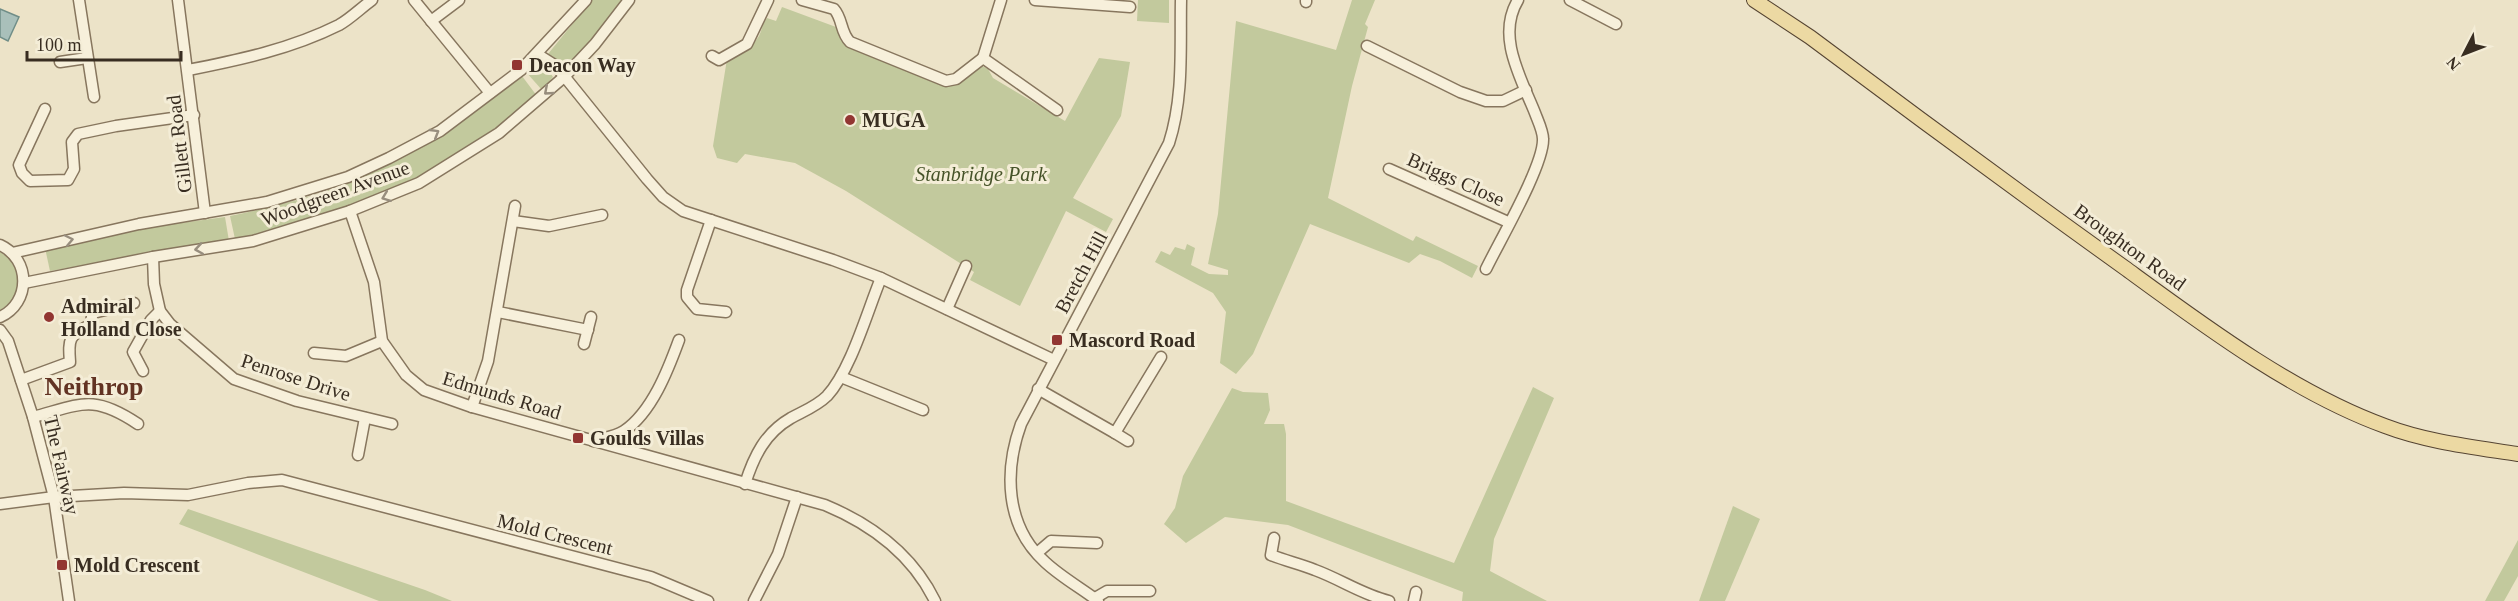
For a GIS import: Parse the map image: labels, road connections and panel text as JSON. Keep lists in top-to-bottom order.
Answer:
{
  "streets": {
    "main road": ["Broughton Road"],
    "street": [
      "Gillett Road",
      "Briggs Close",
      "Woodgreen Avenue",
      "Bretch Hill",
      "Penrose Drive",
      "Edmunds Road",
      "The Fairway",
      "Mold Crescent"
    ]
  },
  "crossings": [
    ["Gillett Road", "Woodgreen Avenue"],
    ["Woodgreen Avenue", "Edmunds Road"],
    ["Woodgreen Avenue", "The Fairway"],
    ["The Fairway", "Mold Crescent"]
  ],
  "districts": ["Neithrop"],
  "parks": ["Stanbridge Park"],
  "places": {
    "transit": [
      "Deacon Way",
      "Mascord Road",
      "Goulds Villas",
      "Mold Crescent"
    ],
    "other": ["MUGA", "Admiral Holland Close"]
  },
  "scale_bar": "100 m",
  "north": "bottom left"
}
